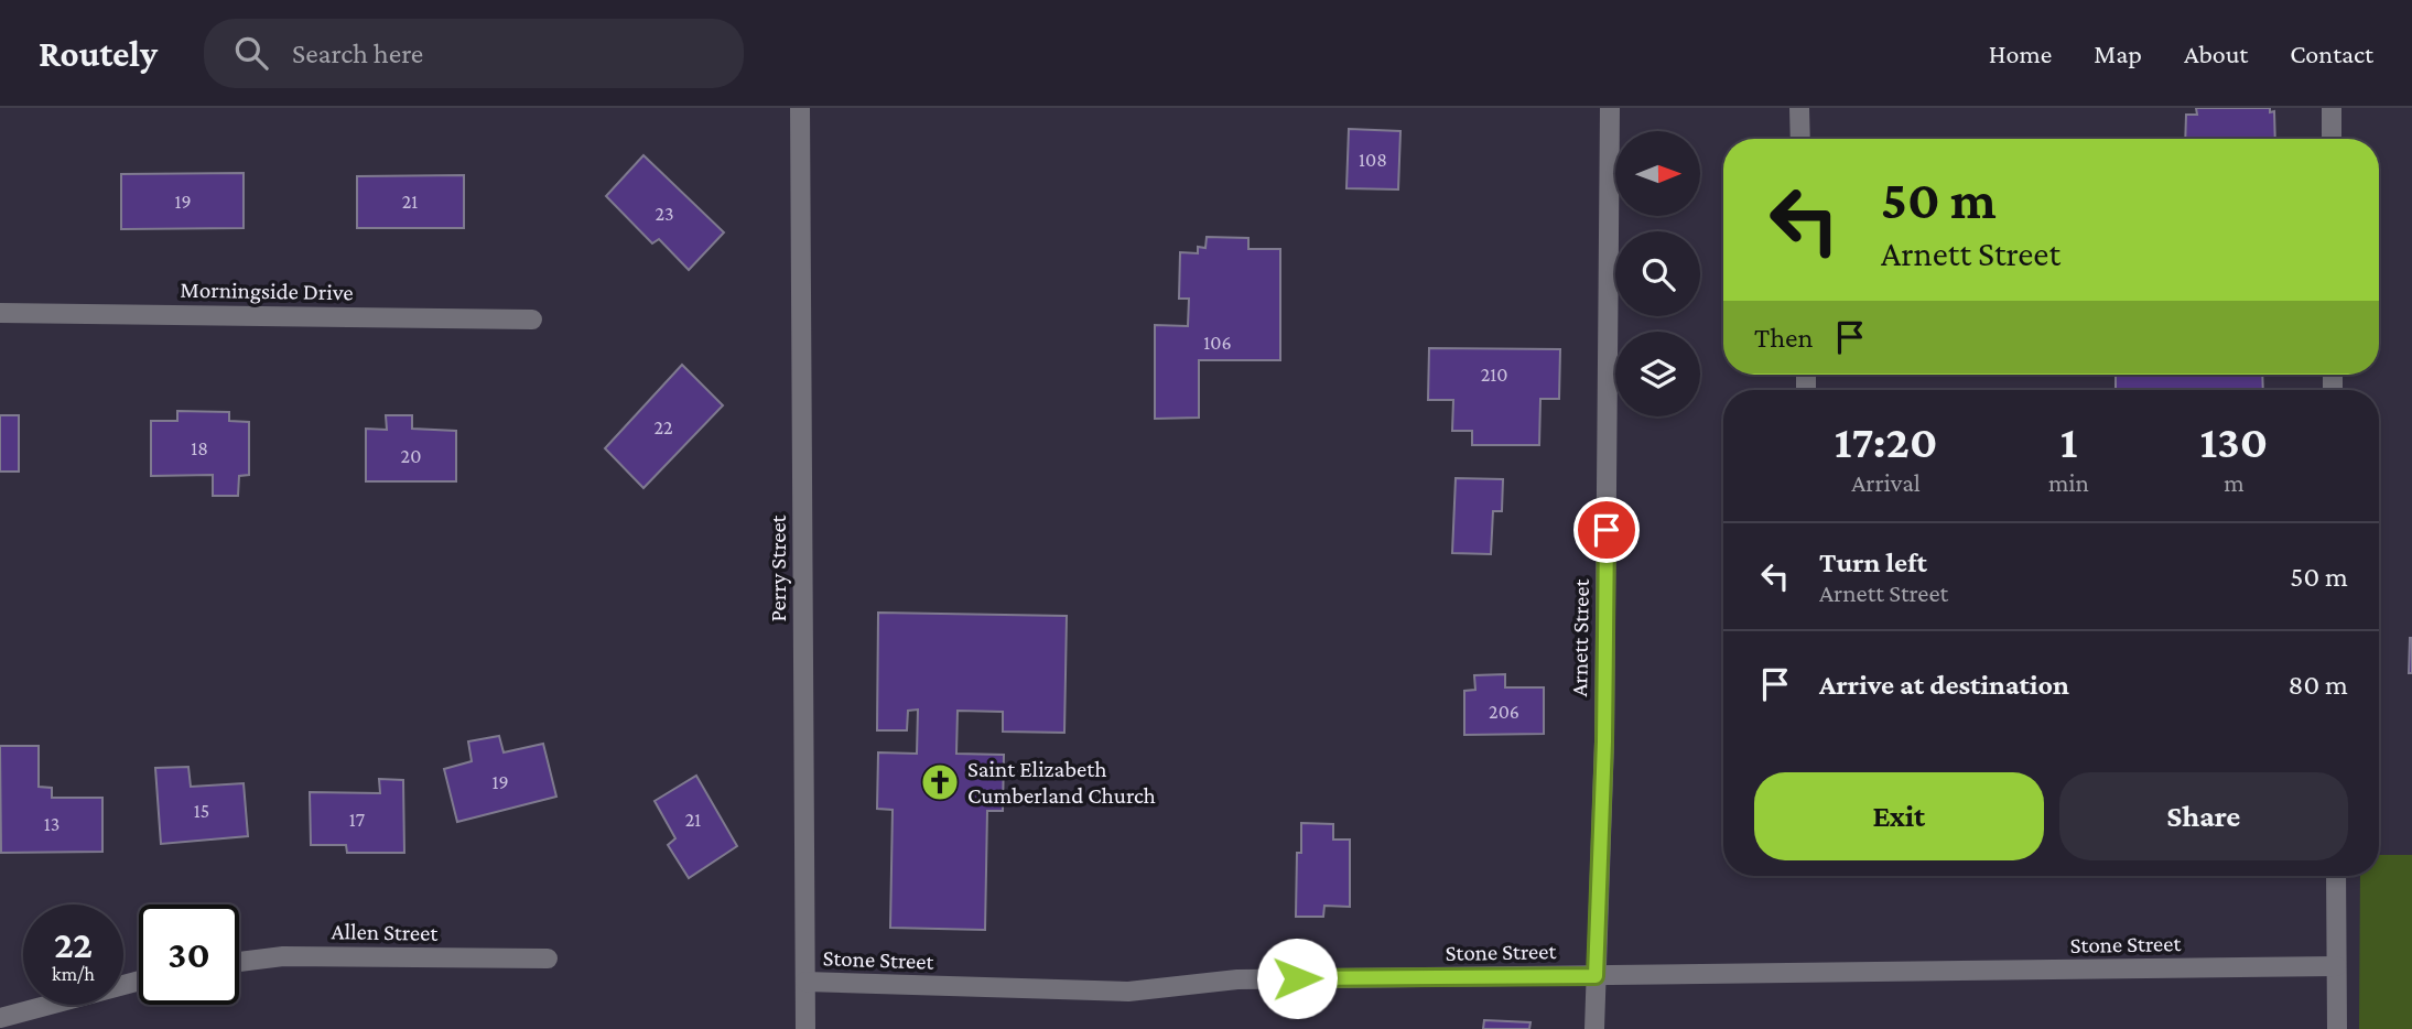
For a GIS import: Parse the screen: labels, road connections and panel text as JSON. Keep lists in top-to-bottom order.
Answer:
{
  "streets": {
    "street": [
      "Morningside Drive",
      "Perry Street",
      "Arnett Street",
      "Allen Street",
      "Stone Street"
    ]
  },
  "crossings": [
    ["Perry Street", "Stone Street"],
    ["Arnett Street", "Stone Street"]
  ],
  "places": {
    "church": ["Saint Elizabeth Cumberland Church"]
  },
  "house_numbers": [
    "108",
    "19",
    "21",
    "23",
    "106",
    "210",
    "22",
    "18",
    "20",
    "206",
    "19",
    "15",
    "17",
    "21",
    "13"
  ],
  "north": "right",
  "page": {
    "header": "Routely",
    "search": "Search here",
    "nav": [
      "Home",
      "Map",
      "About",
      "Contact"
    ],
    "turn": ["50 m", "Arnett Street"],
    "then": "Then",
    "eta": [
      "17:20",
      "Arrival",
      "1",
      "min",
      "130",
      "m"
    ],
    "list": [
      {
        "name": "Turn left",
        "note": "Arnett Street",
        "value": "50 m"
      },
      {
        "name": "Arrive at destination",
        "value": "80 m"
      }
    ],
    "buttons": ["Exit", "Share"],
    "speed": "22 km/h",
    "limit": "30"
  }
}
